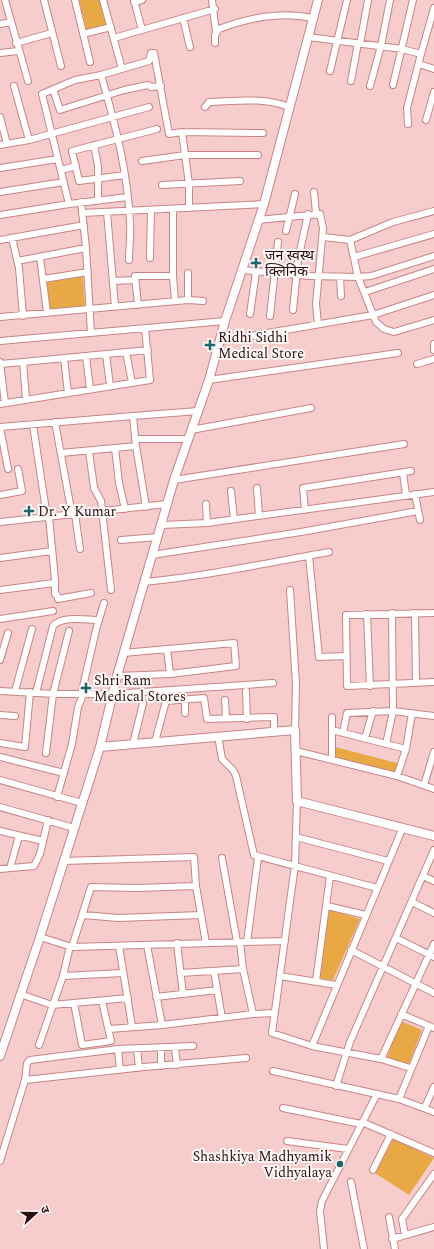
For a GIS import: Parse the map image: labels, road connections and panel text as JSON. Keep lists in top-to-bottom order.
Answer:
{
  "places": {
    "health": [
      "जन स्वस्थ क्लिनिक",
      "Ridhi Sidhi Medical Store",
      "Dr. Y Kumar",
      "Shri Ram Medical Stores"
    ],
    "other": ["Shashkiya Madhyamik Vidhyalaya"]
  },
  "north": "right"
}
